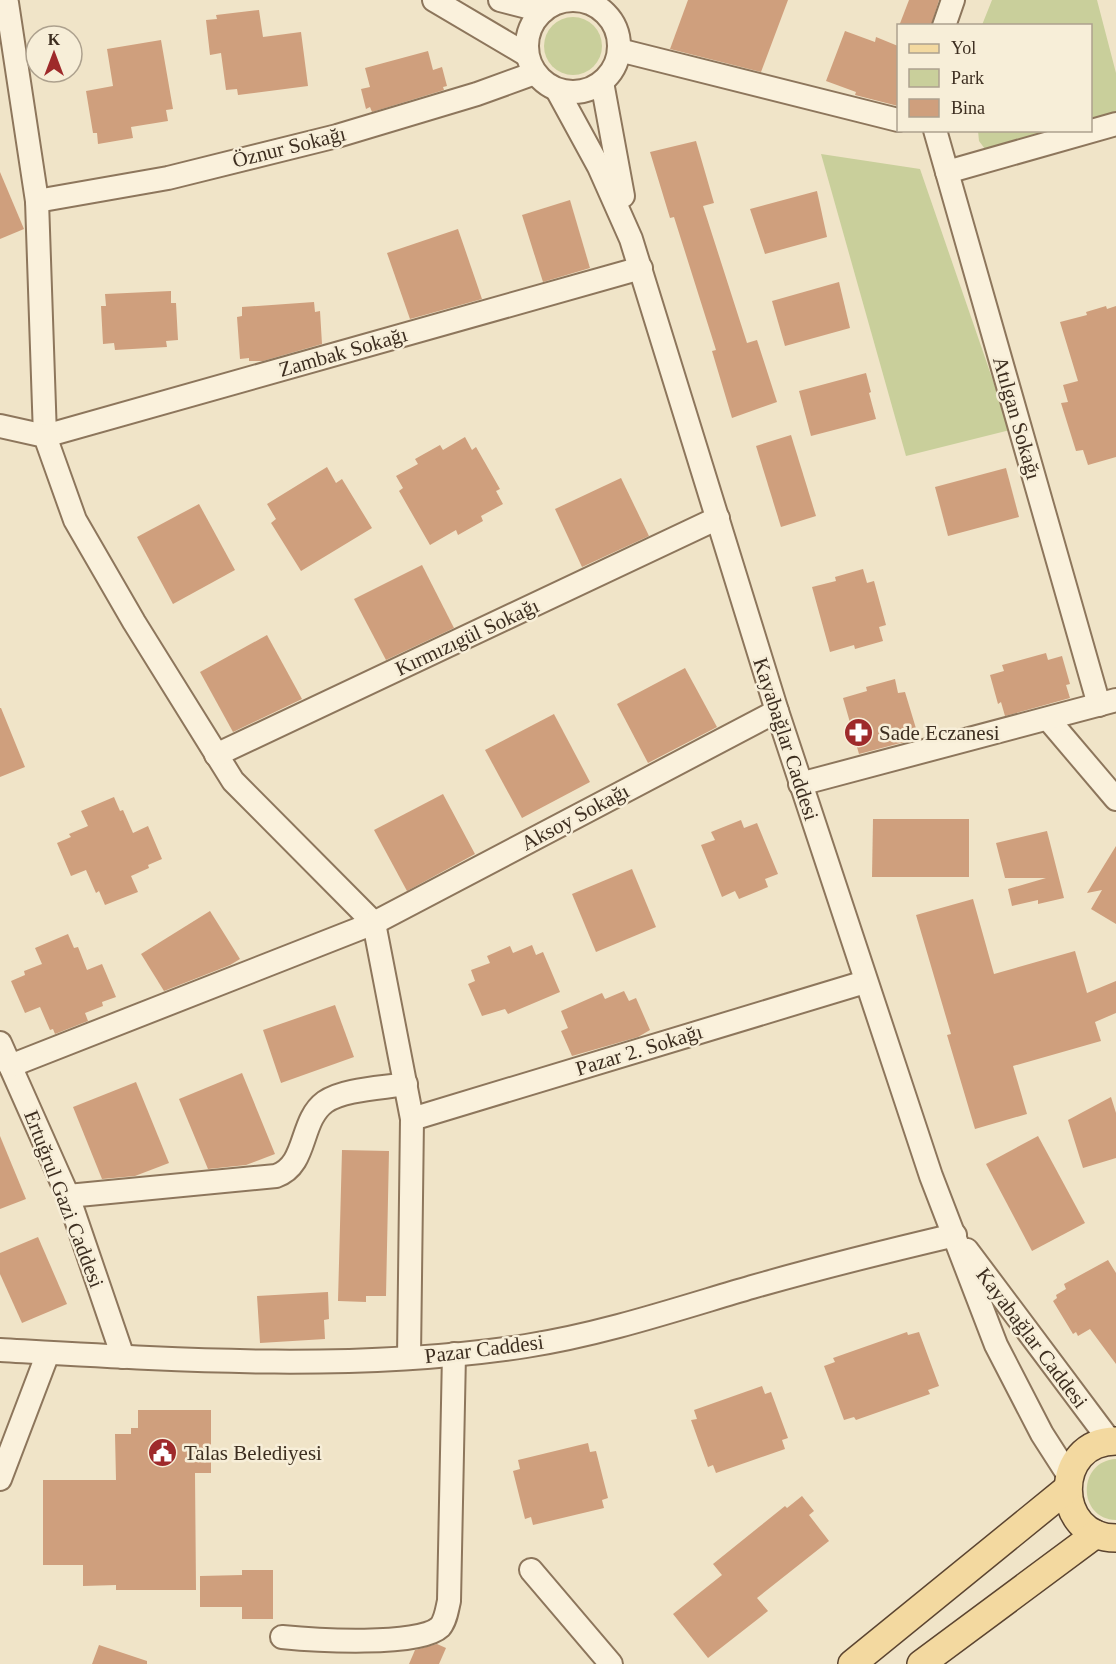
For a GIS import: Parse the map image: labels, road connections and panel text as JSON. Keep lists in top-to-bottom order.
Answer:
{
  "streets": {
    "street": [
      "Öznur Sokağı",
      "Zambak Sokağı",
      "Atılgan Sokağı",
      "Kırmızıgül Sokağı",
      "Kayabağlar Caddesi",
      "Aksoy Sokağı",
      "Pazar 2. Sokağı",
      "Ertuğrul Gazi Caddesi",
      "Pazar Caddesi"
    ]
  },
  "crossings": [
    ["Öznur Sokağı", "Kayabağlar Caddesi"],
    ["Zambak Sokağı", "Kayabağlar Caddesi"],
    ["Kırmızıgül Sokağı", "Kayabağlar Caddesi"],
    ["Kayabağlar Caddesi", "Aksoy Sokağı"],
    ["Kayabağlar Caddesi", "Pazar 2. Sokağı"],
    ["Kayabağlar Caddesi", "Pazar Caddesi"],
    ["Aksoy Sokağı", "Ertuğrul Gazi Caddesi"],
    ["Ertuğrul Gazi Caddesi", "Pazar Caddesi"]
  ],
  "places": {
    "pharmacy": ["Sade Eczanesi"],
    "public building": ["Talas Belediyesi"]
  },
  "legend": ["Yol", "Park", "Bina"],
  "north": "top"
}
